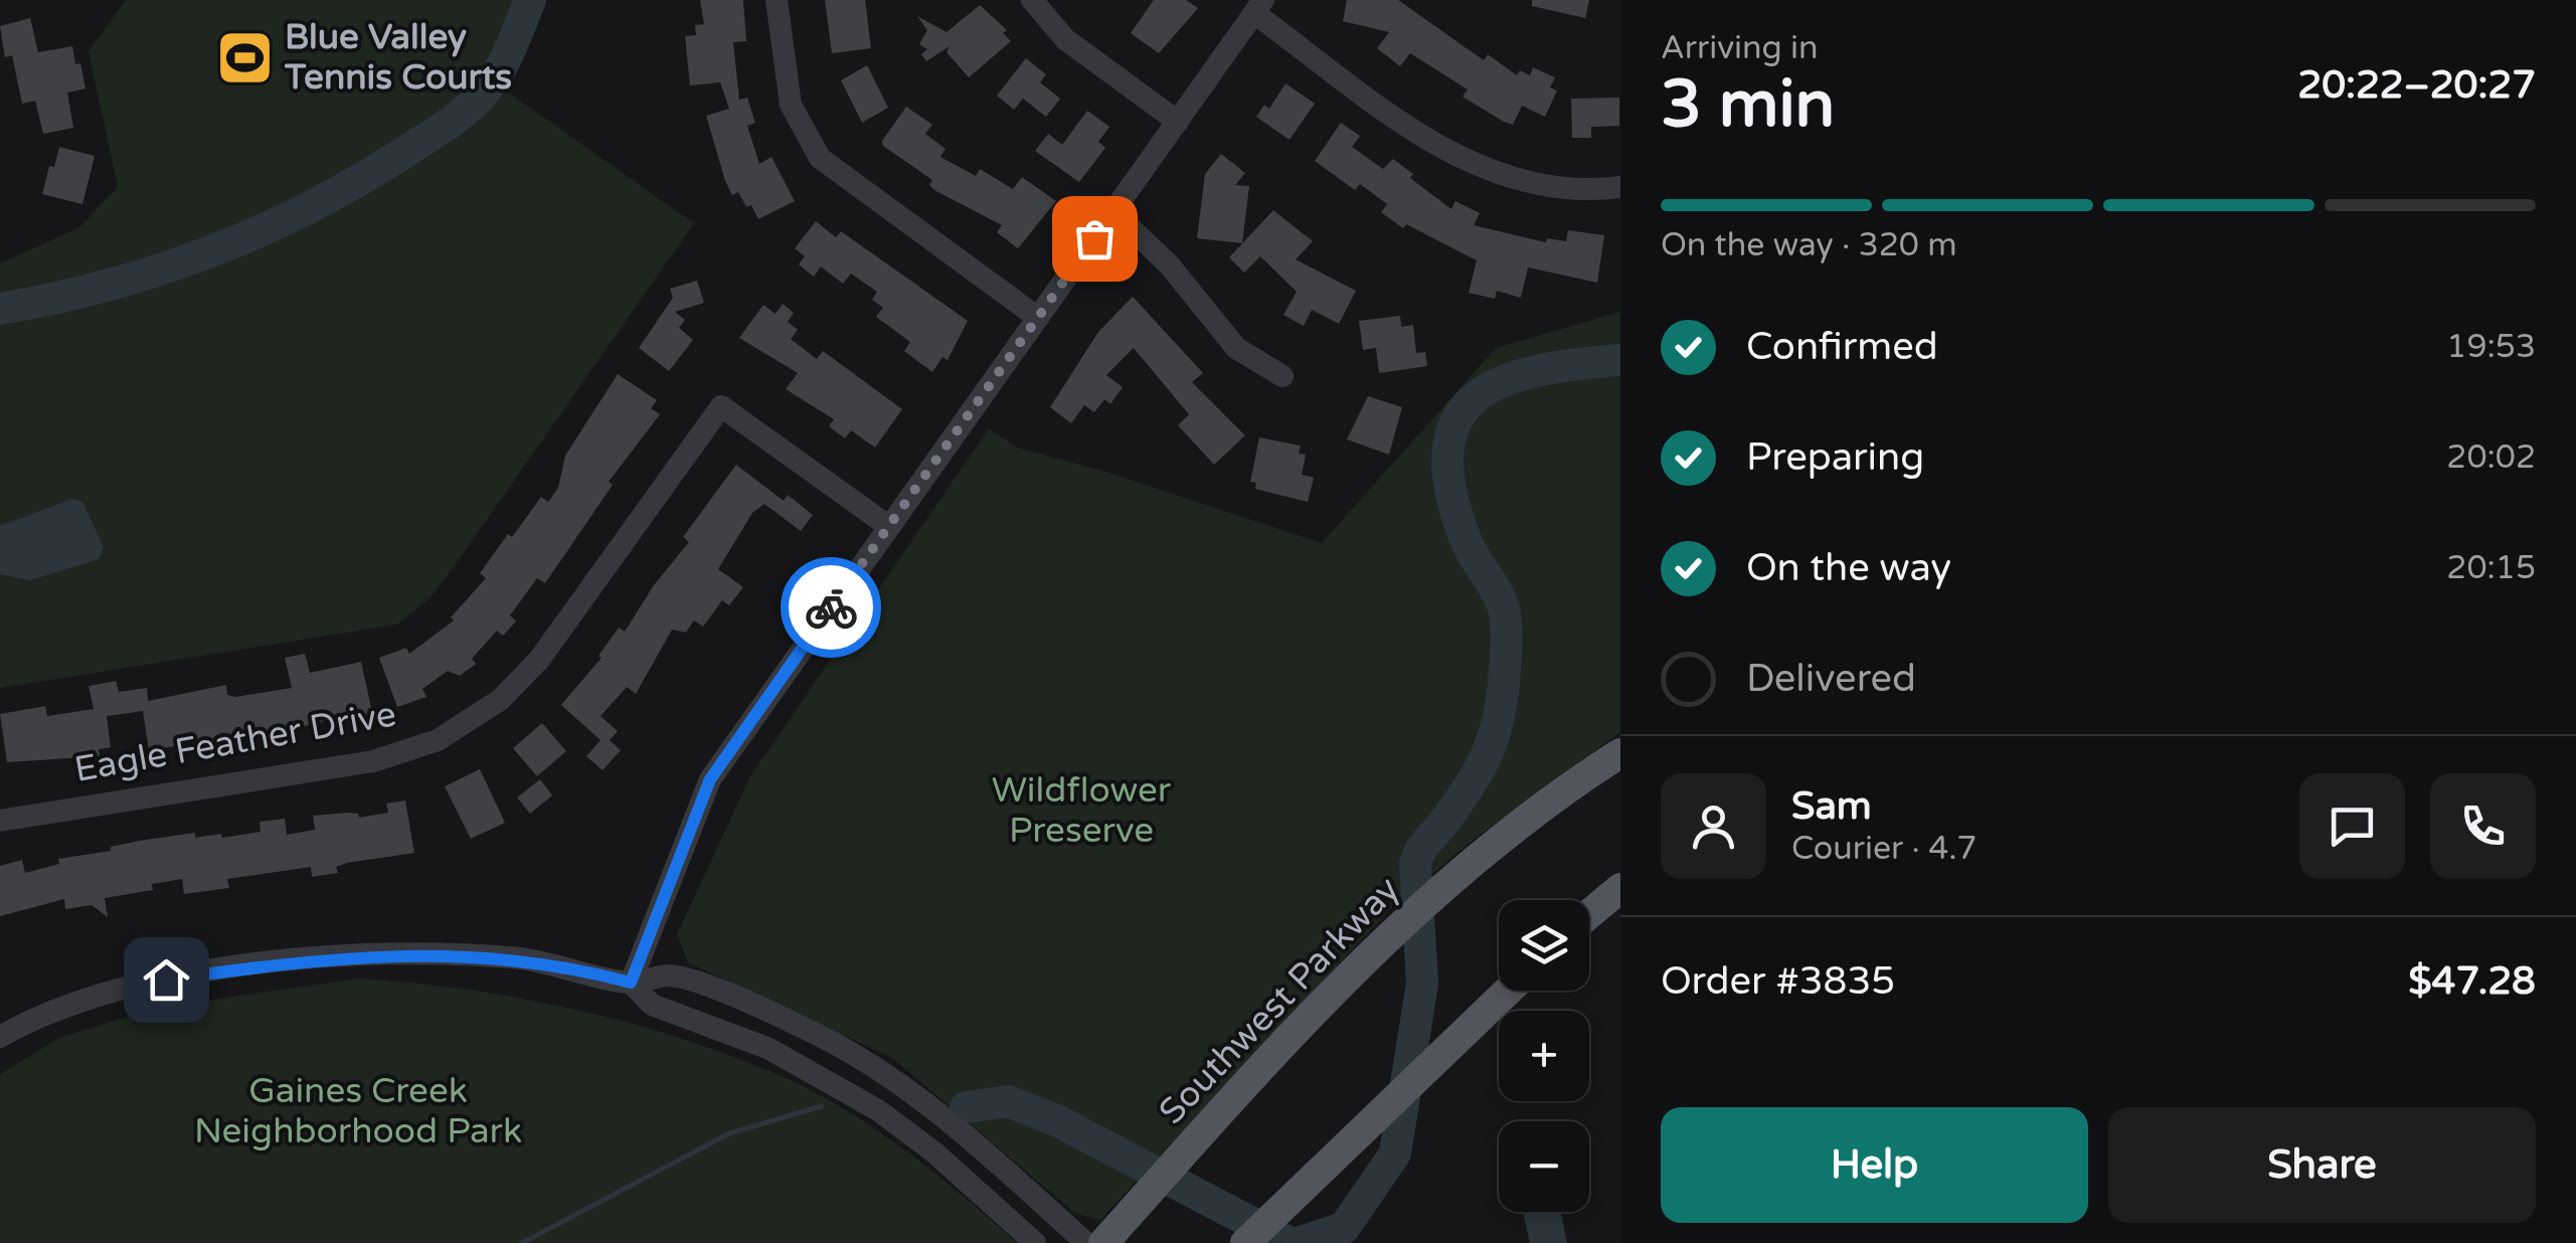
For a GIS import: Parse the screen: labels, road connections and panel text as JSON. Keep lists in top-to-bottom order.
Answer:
{
  "streets": {
    "main road": ["Southwest Parkway"],
    "street": ["Eagle Feather Drive"]
  },
  "parks": ["Wildflower Preserve", "Gaines Creek Neighborhood Park"],
  "places": {
    "sports": ["Blue Valley Tennis Courts"]
  },
  "page": {
    "heading": ["3 min", "Arriving in", "20:22–20:27"],
    "panel": [
      "Sam",
      "Courier · 4.7",
      "Order #3835",
      "$47.28"
    ],
    "bar": "On the way · 320 m",
    "list": [
      ["Confirmed", "19:53"],
      ["Preparing", "20:02"],
      ["On the way", "20:15"],
      "Delivered"
    ],
    "map_buttons": ["+", "−"],
    "buttons": ["Help", "Share"]
  }
}
